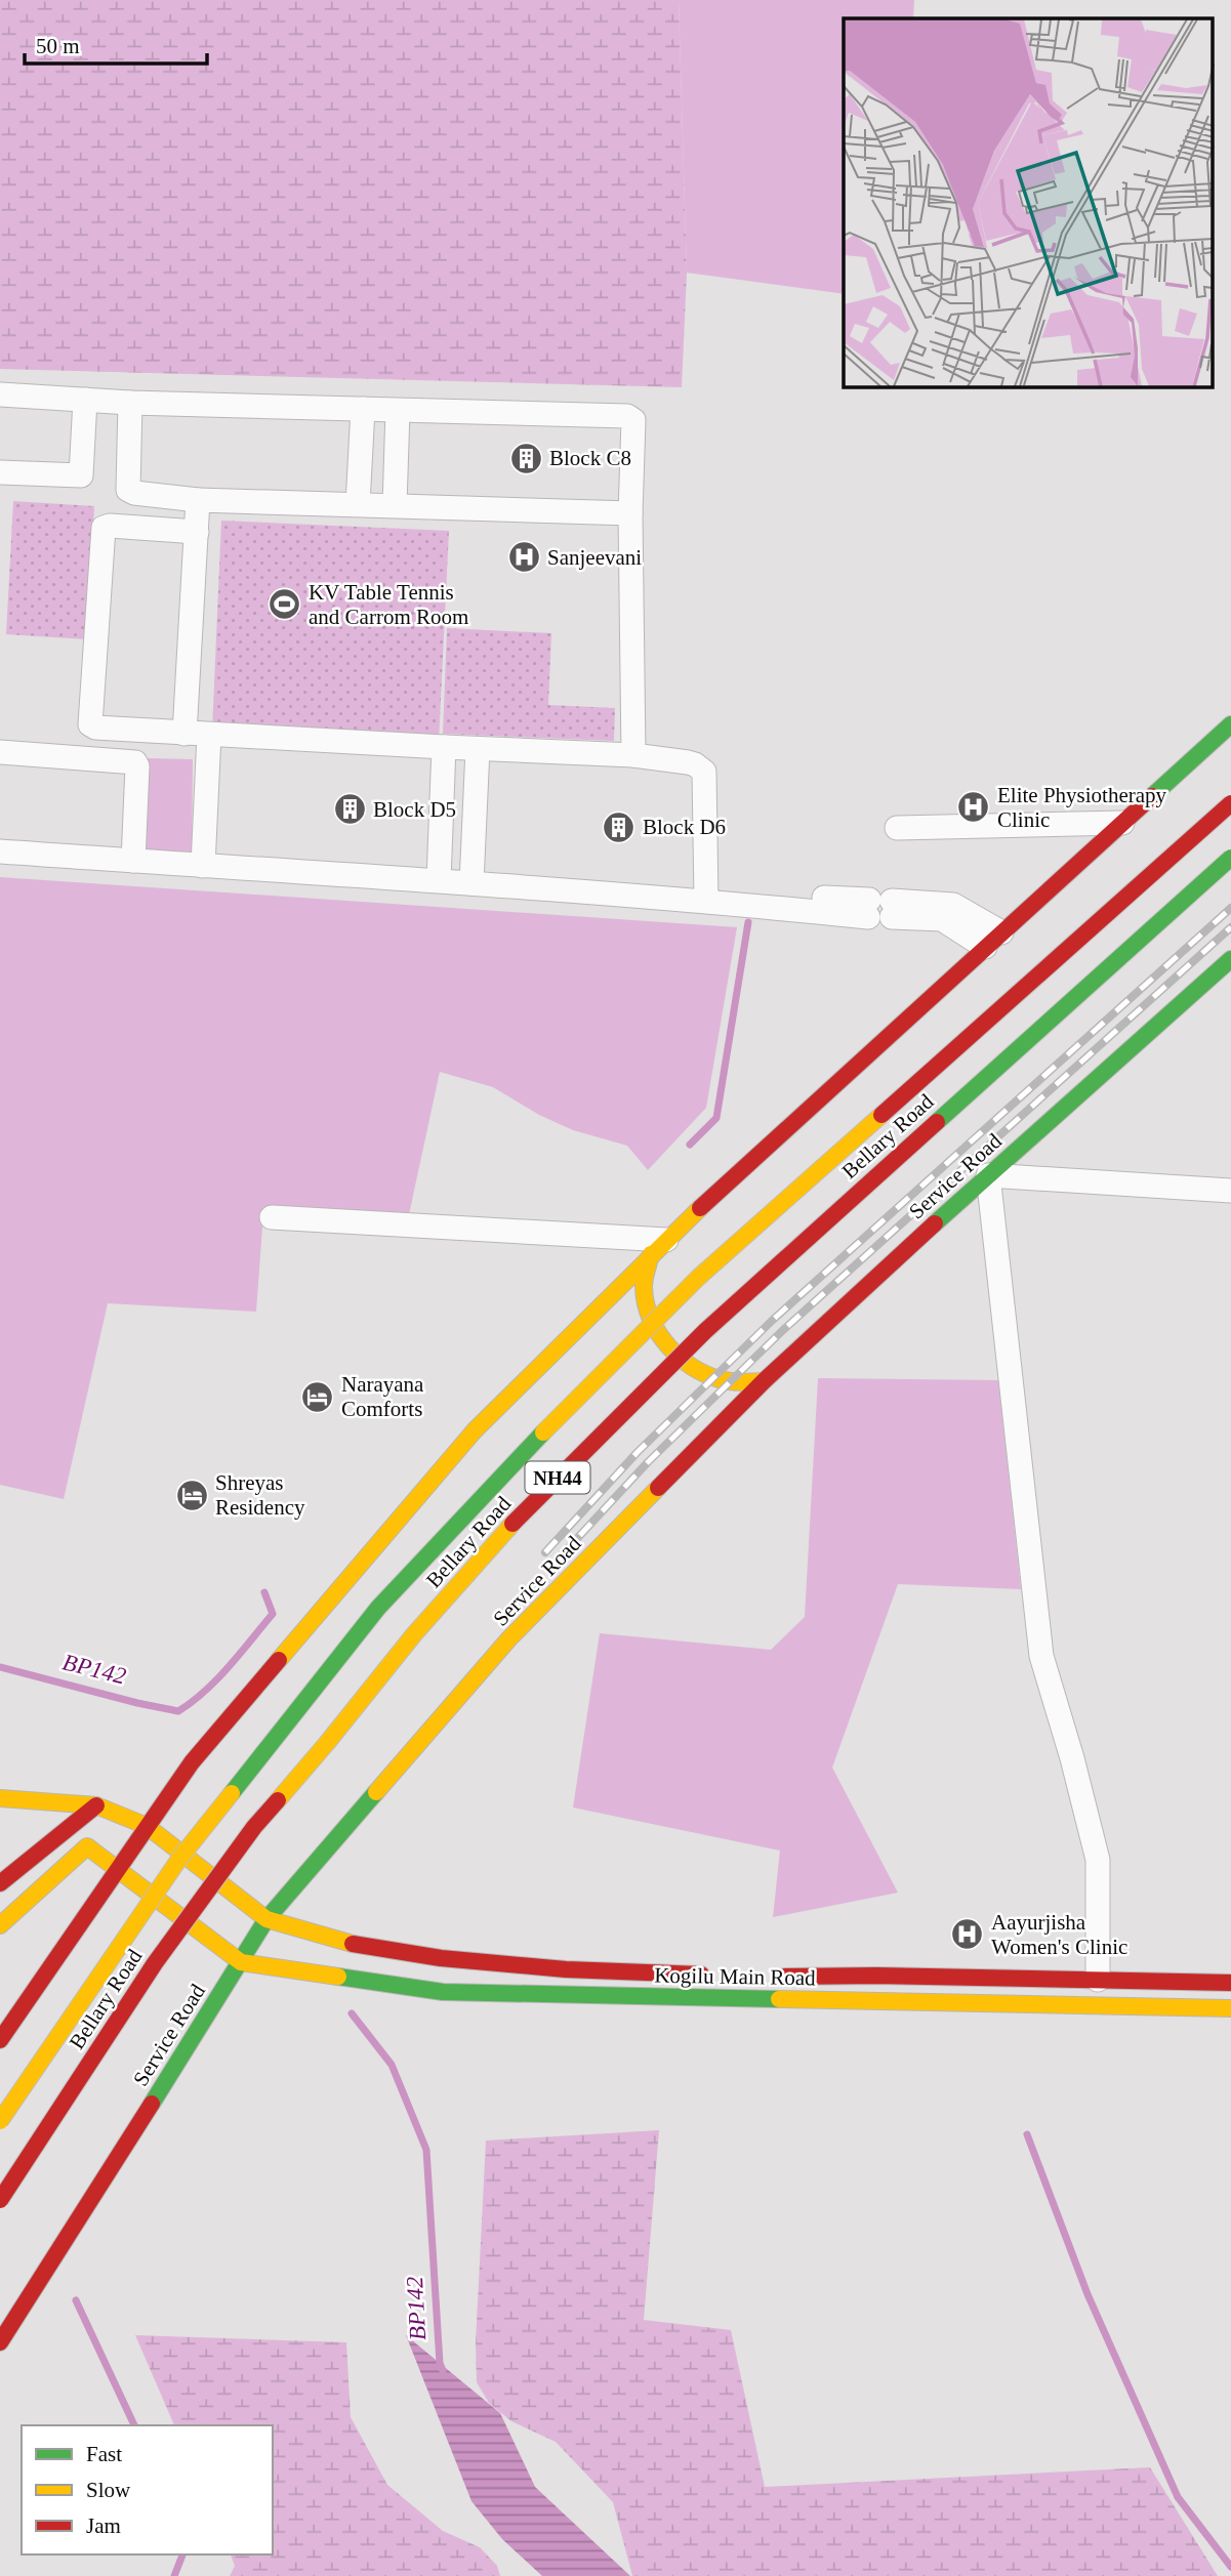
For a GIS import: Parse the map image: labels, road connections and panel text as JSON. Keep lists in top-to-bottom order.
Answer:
{
  "streets": {
    "main road": [
      "Bellary Road",
      "Service Road",
      "NH44",
      "Kogilu Main Road"
    ]
  },
  "crossings": [
    ["Service Road", "Kogilu Main Road"]
  ],
  "water": ["BP142"],
  "places": {
    "building": ["Block C8", "Block D5", "Block D6"],
    "hospital": ["Sanjeevani", "Elite Physiotherapy Clinic", "Aayurjisha Women's Clinic"],
    "sports": ["KV Table Tennis and Carrom Room"],
    "hotel": ["Narayana Comforts", "Shreyas Residency"]
  },
  "legend": ["Fast", "Slow", "Jam"],
  "scale_bar": "50 m"
}
